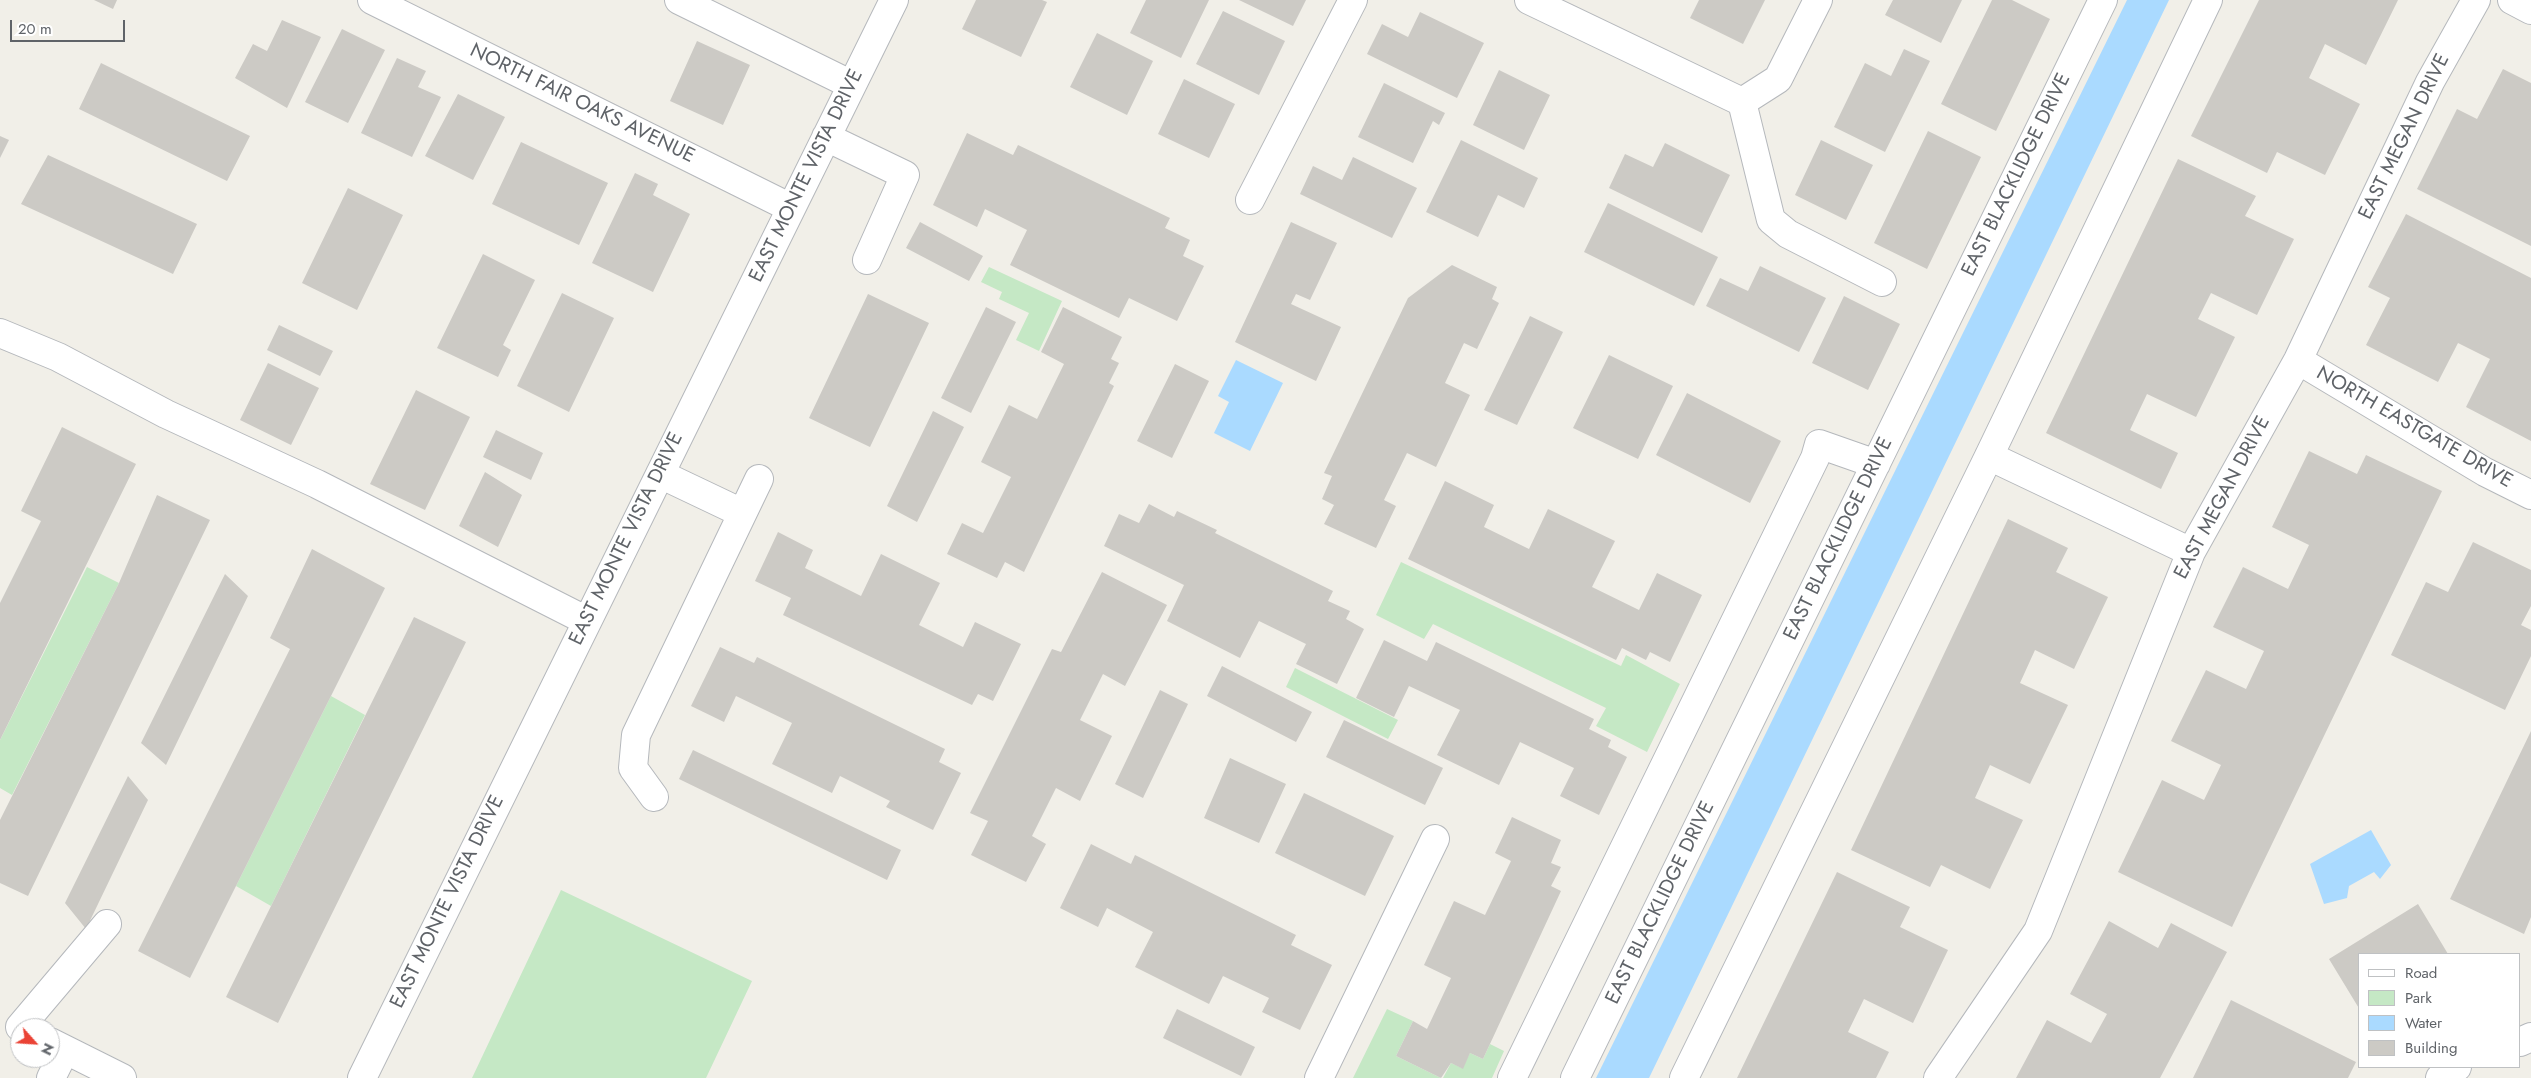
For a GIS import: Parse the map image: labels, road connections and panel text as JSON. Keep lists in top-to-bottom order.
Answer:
{
  "streets": {
    "street": [
      "NORTH FAIR OAKS AVENUE",
      "EAST MEGAN DRIVE",
      "EAST BLACKLIDGE DRIVE",
      "EAST MONTE VISTA DRIVE",
      "NORTH EASTGATE DRIVE"
    ]
  },
  "crossings": [
    ["NORTH FAIR OAKS AVENUE", "EAST MONTE VISTA DRIVE"],
    ["EAST MEGAN DRIVE", "NORTH EASTGATE DRIVE"]
  ],
  "legend": [
    "Road",
    "Park",
    "Water",
    "Building"
  ],
  "scale_bar": "20 m",
  "north": "bottom right"
}
